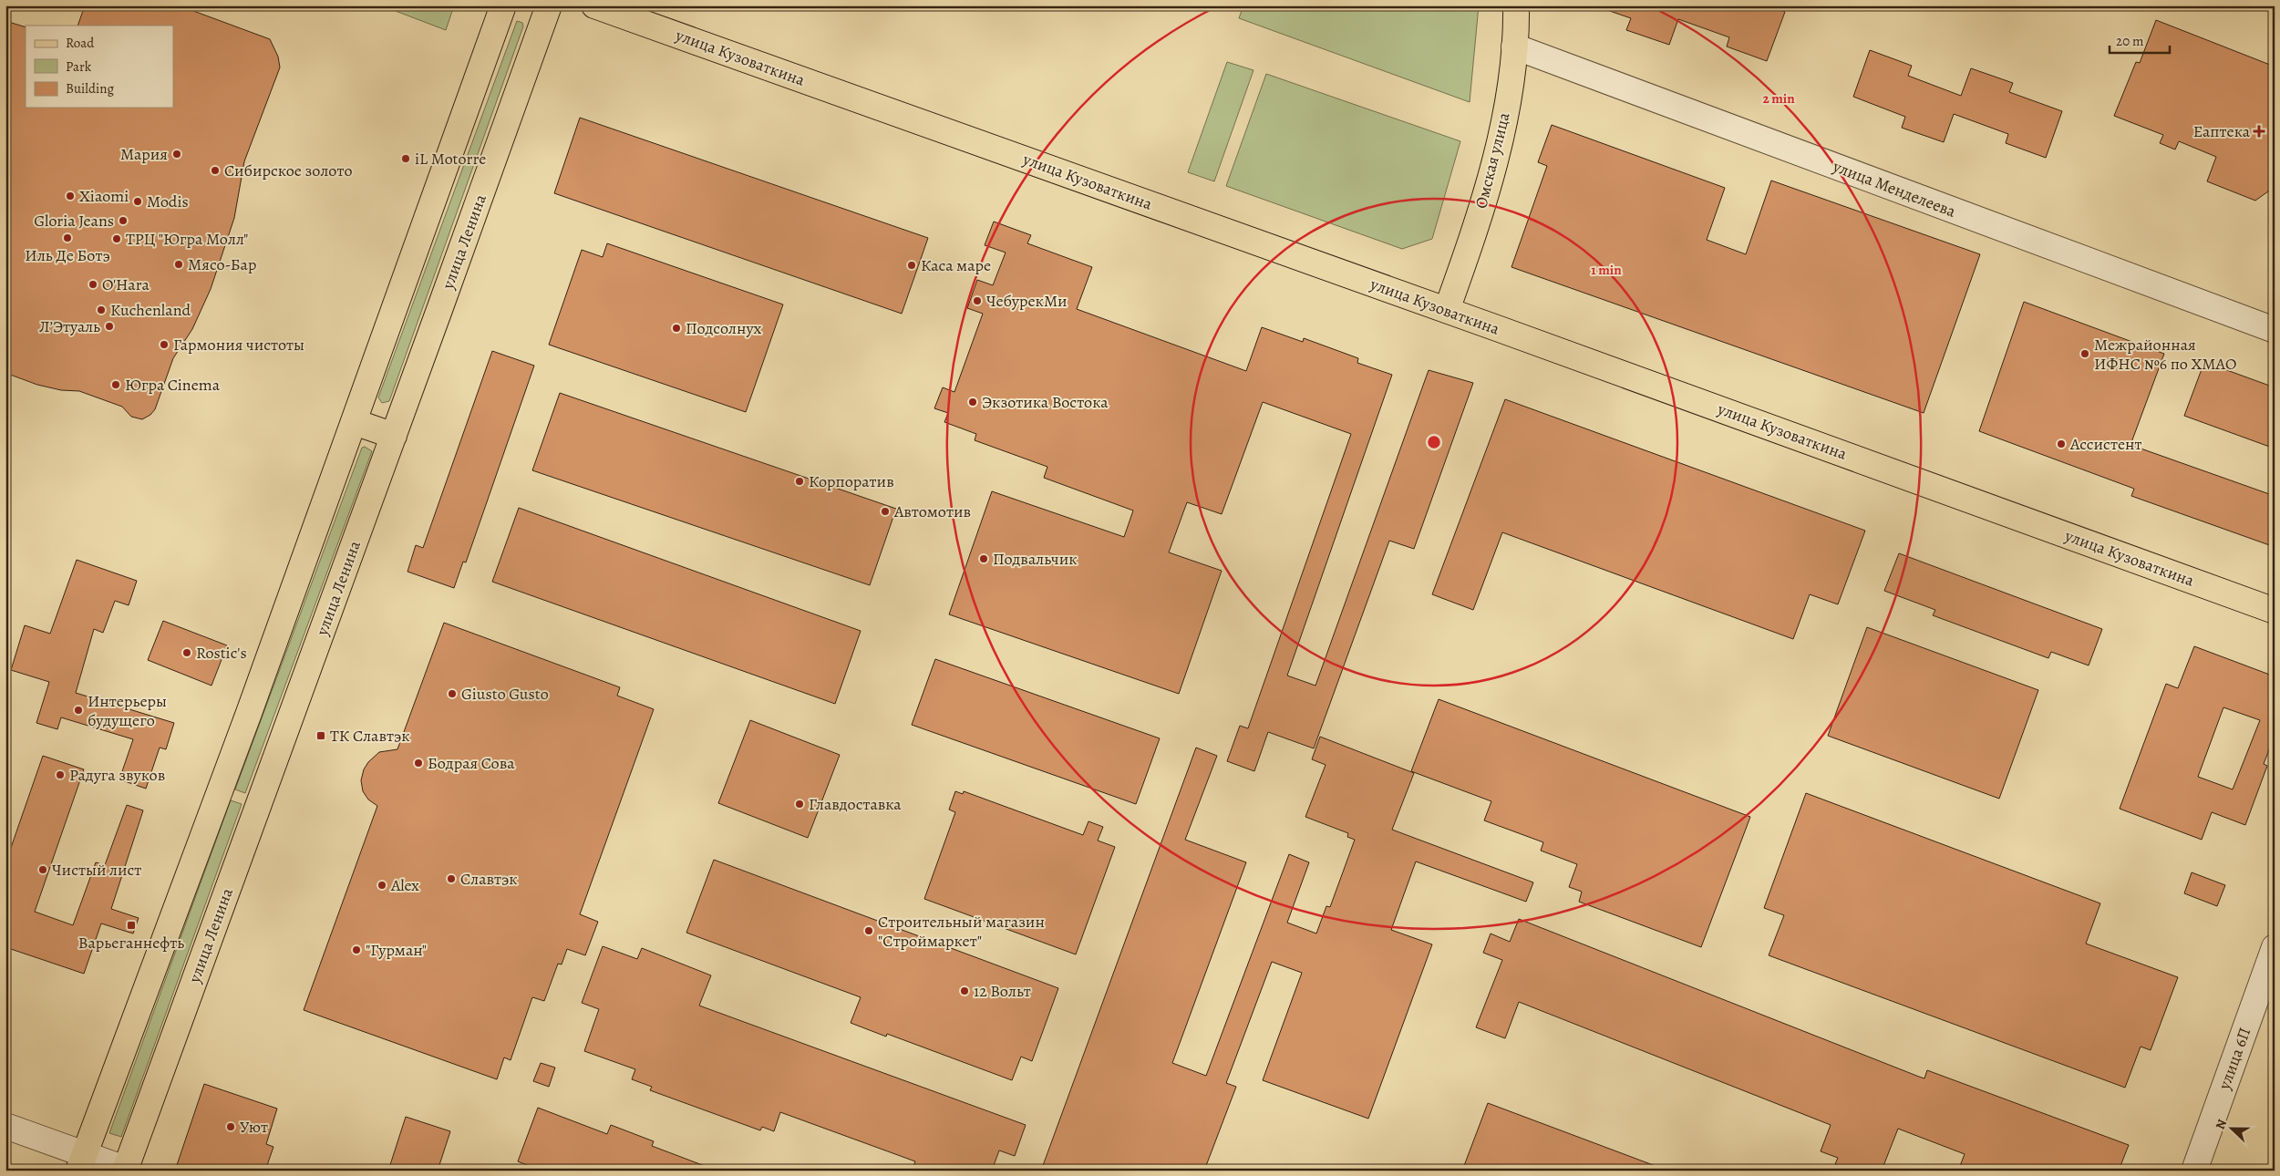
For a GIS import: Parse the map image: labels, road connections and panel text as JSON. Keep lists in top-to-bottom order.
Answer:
{
  "streets": {
    "main road": ["улица Кузоваткина", "Омская улица", "улица Ленина"],
    "street": ["улица Менделеева", "улица 6П"]
  },
  "crossings": [
    ["улица Кузоваткина", "Омская улица"],
    ["Омская улица", "улица Менделеева"]
  ],
  "places": {
    "health": ["Еаптека"],
    "other": [
      "Мария",
      "iL Motorre",
      "Сибирское золото",
      "Xiaomi",
      "Modis",
      "Gloria Jeans",
      "Иль Де Ботэ",
      "ТРЦ \"Югра Молл\"",
      "Мясо-Бар",
      "Каса маре",
      "O'Hara",
      "ЧебурекМи",
      "Kuchenland",
      "Л’Этуаль",
      "Подсолнух",
      "Гармония чистоты",
      "Межрайонная ИФНС №6 по ХМАО",
      "Югра Cinema",
      "Экзотика Востока",
      "Ассистент",
      "Корпоратив",
      "Автомотив",
      "Подвальчик",
      "Rostic's",
      "Giusto Gusto",
      "Интерьеры будущего",
      "Бодрая Сова",
      "Радуга звуков",
      "Главдоставка",
      "Чистый лист",
      "Славтэк",
      "Alex",
      "Строительный магазин \"Строймаркет\"",
      "\"Гурман\"",
      "12 Вольт",
      "Уют"
    ],
    "transit": ["ТК Славтэк", "Варьеганнефть"]
  },
  "legend": ["Road", "Park", "Building"],
  "scale_bar": "20 m",
  "north": "left",
  "rings": ["2 min", "1 min"]
}
